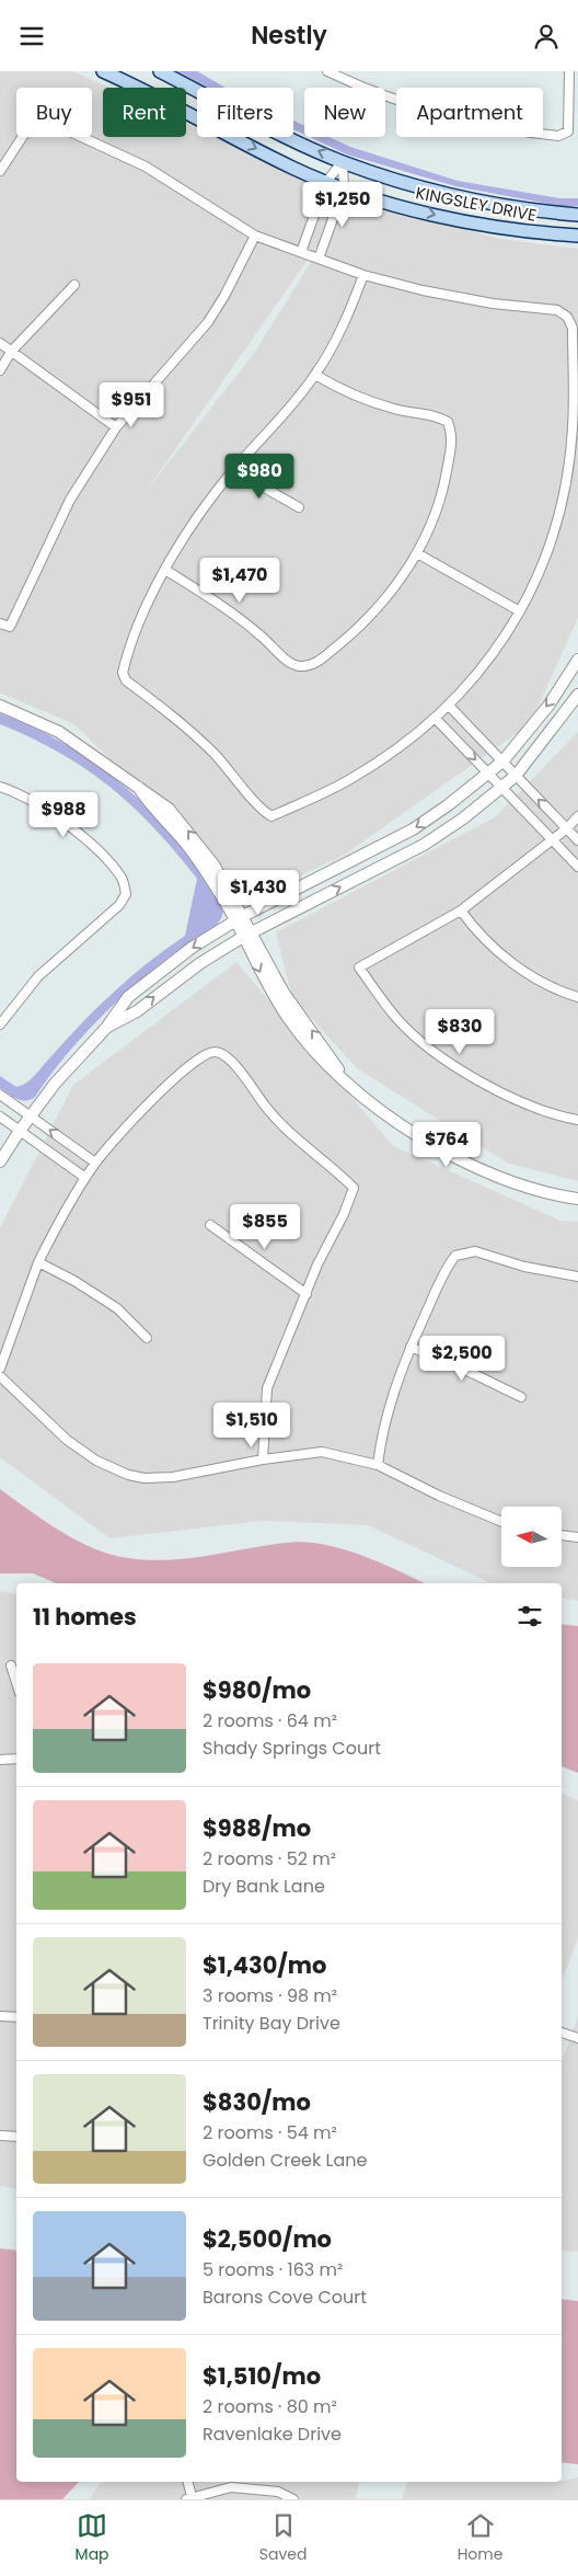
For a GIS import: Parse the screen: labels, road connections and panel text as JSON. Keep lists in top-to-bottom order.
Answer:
{
  "streets": {
    "main road": ["KINGSLEY DRIVE"]
  },
  "north": "left",
  "page": {
    "header": "Nestly",
    "chip": [
      "Buy",
      "Rent",
      "Filters",
      "New",
      "Apartment"
    ],
    "price": [
      "$1,250",
      "$951",
      "$980",
      "$1,470",
      "$988",
      "$1,430",
      "$830",
      "$764",
      "$855",
      "$2,500",
      "$1,510"
    ],
    "heading": "11 homes",
    "list": [
      {
        "name": "$980/mo",
        "note": "2 rooms · 64 m² · Shady Springs Court"
      },
      {
        "name": "$988/mo",
        "note": "2 rooms · 52 m² · Dry Bank Lane"
      },
      {
        "name": "$1,430/mo",
        "note": "3 rooms · 98 m² · Trinity Bay Drive"
      },
      {
        "name": "$830/mo",
        "note": "2 rooms · 54 m² · Golden Creek Lane"
      },
      {
        "name": "$2,500/mo",
        "note": "5 rooms · 163 m² · Barons Cove Court"
      },
      {
        "name": "$1,510/mo",
        "note": "2 rooms · 80 m² · Ravenlake Drive"
      }
    ],
    "tabs": ["Map", "Saved", "Home"]
  }
}
